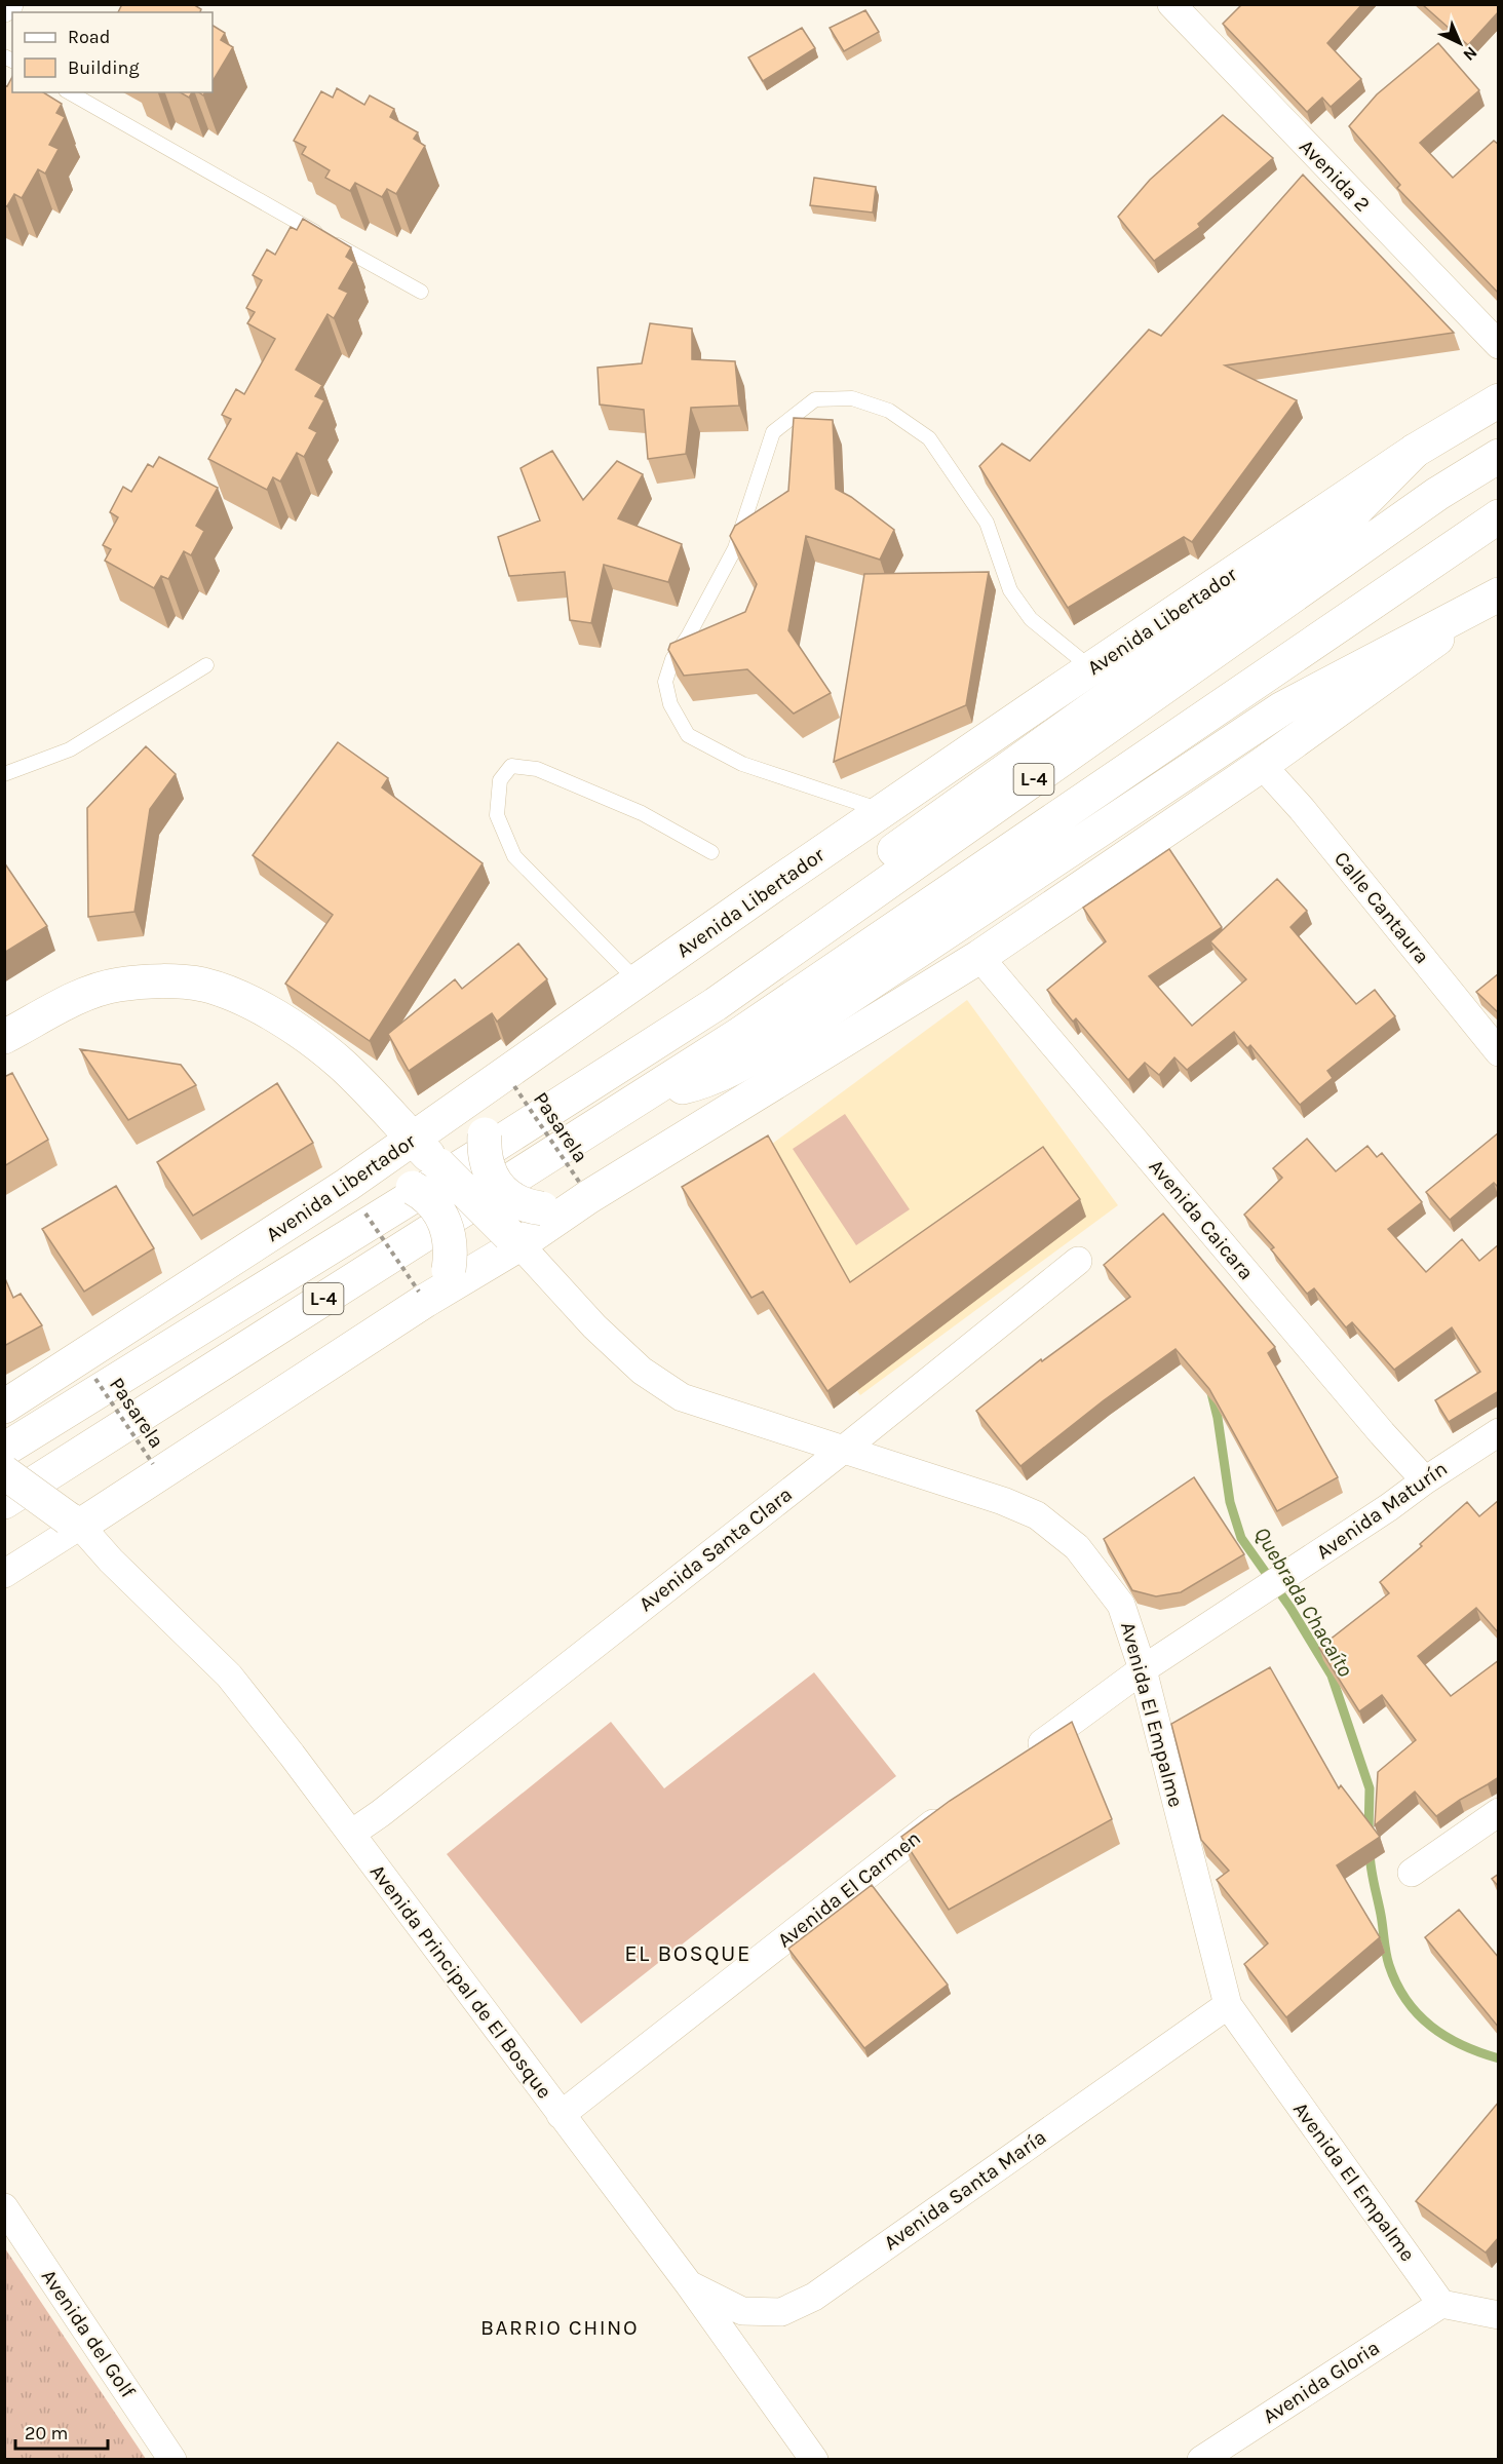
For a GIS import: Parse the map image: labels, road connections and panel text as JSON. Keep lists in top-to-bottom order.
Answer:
{
  "streets": {
    "main road": ["Avenida Libertador", "L-4"],
    "street": [
      "Avenida 2",
      "Calle Cantaura",
      "Avenida Caicara",
      "Avenida Maturín",
      "Avenida Santa Clara",
      "Avenida El Empalme",
      "Avenida El Carmen",
      "Avenida Principal de El Bosque",
      "Avenida Santa María",
      "Avenida del Golf",
      "Avenida Gloria"
    ],
    "path": ["Pasarela"]
  },
  "crossings": [
    ["Avenida Libertador", "L-4"],
    ["Avenida Libertador", "Pasarela"],
    ["L-4", "Calle Cantaura"],
    ["L-4", "Pasarela"],
    ["L-4", "Avenida Caicara"],
    ["L-4", "Avenida El Empalme"],
    ["L-4", "Avenida Principal de El Bosque"],
    ["Avenida Caicara", "Avenida Maturín"],
    ["Avenida Maturín", "Avenida El Empalme"],
    ["Avenida Santa Clara", "Avenida El Empalme"],
    ["Avenida Santa Clara", "Avenida Principal de El Bosque"],
    ["Avenida El Empalme", "Avenida Santa María"],
    ["Avenida El Empalme", "Avenida Gloria"],
    ["Avenida El Carmen", "Avenida Principal de El Bosque"],
    ["Avenida Principal de El Bosque", "Avenida Santa María"]
  ],
  "districts": ["EL BOSQUE", "BARRIO CHINO"],
  "water": ["Quebrada Chacaíto"],
  "legend": ["Road", "Building"],
  "scale_bar": "20 m",
  "north": "bottom right"
}
